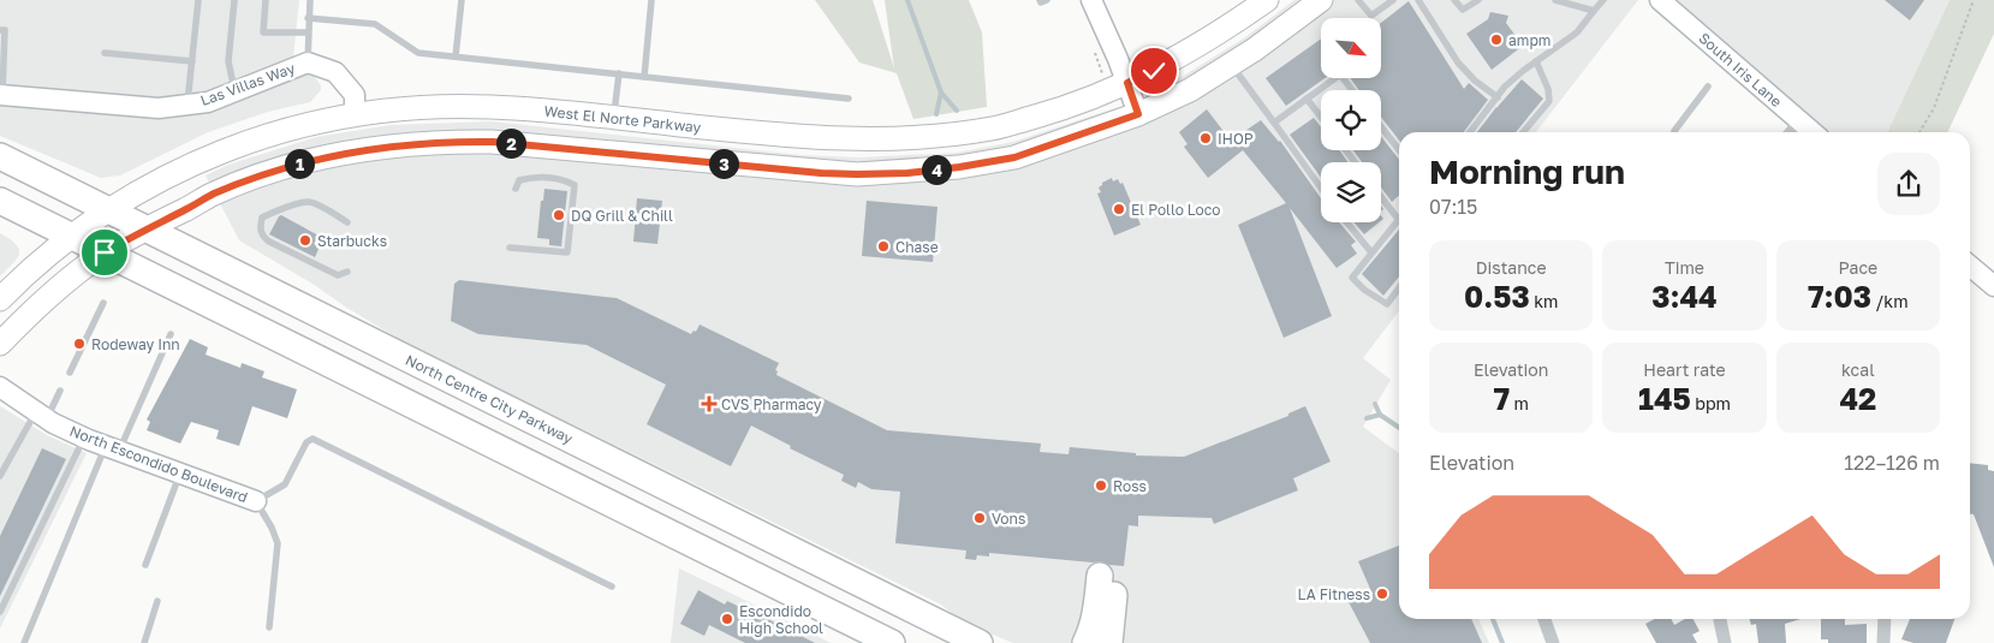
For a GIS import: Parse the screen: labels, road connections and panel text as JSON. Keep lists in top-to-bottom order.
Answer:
{
  "streets": {
    "highway": ["North Centre City Parkway"],
    "main road": ["West El Norte Parkway"],
    "street": ["South Iris Lane", "Las Villas Way", "North Escondido Boulevard"]
  },
  "crossings": [
    ["Las Villas Way", "West El Norte Parkway"],
    ["West El Norte Parkway", "North Centre City Parkway"]
  ],
  "places": {
    "other": [
      "ampm",
      "IHOP",
      "El Pollo Loco",
      "DQ Grill & Chill",
      "Starbucks",
      "Chase",
      "Rodeway Inn",
      "Ross",
      "Vons",
      "LA Fitness",
      "Escondido High School"
    ],
    "health": ["CVS Pharmacy"]
  },
  "north": "bottom right",
  "page": {
    "pins": [
      "2",
      "1",
      "3",
      "4"
    ],
    "heading": ["Morning run", "07:15"],
    "stats": [
      ["Distance", "0.53 km"],
      ["Time", "3:44"],
      ["Pace", "7:03 /km"],
      ["Elevation", "7 m"],
      ["Heart rate", "145 bpm"],
      ["kcal", "42"]
    ],
    "chart": ["Elevation", "122–126 m"]
  }
}
